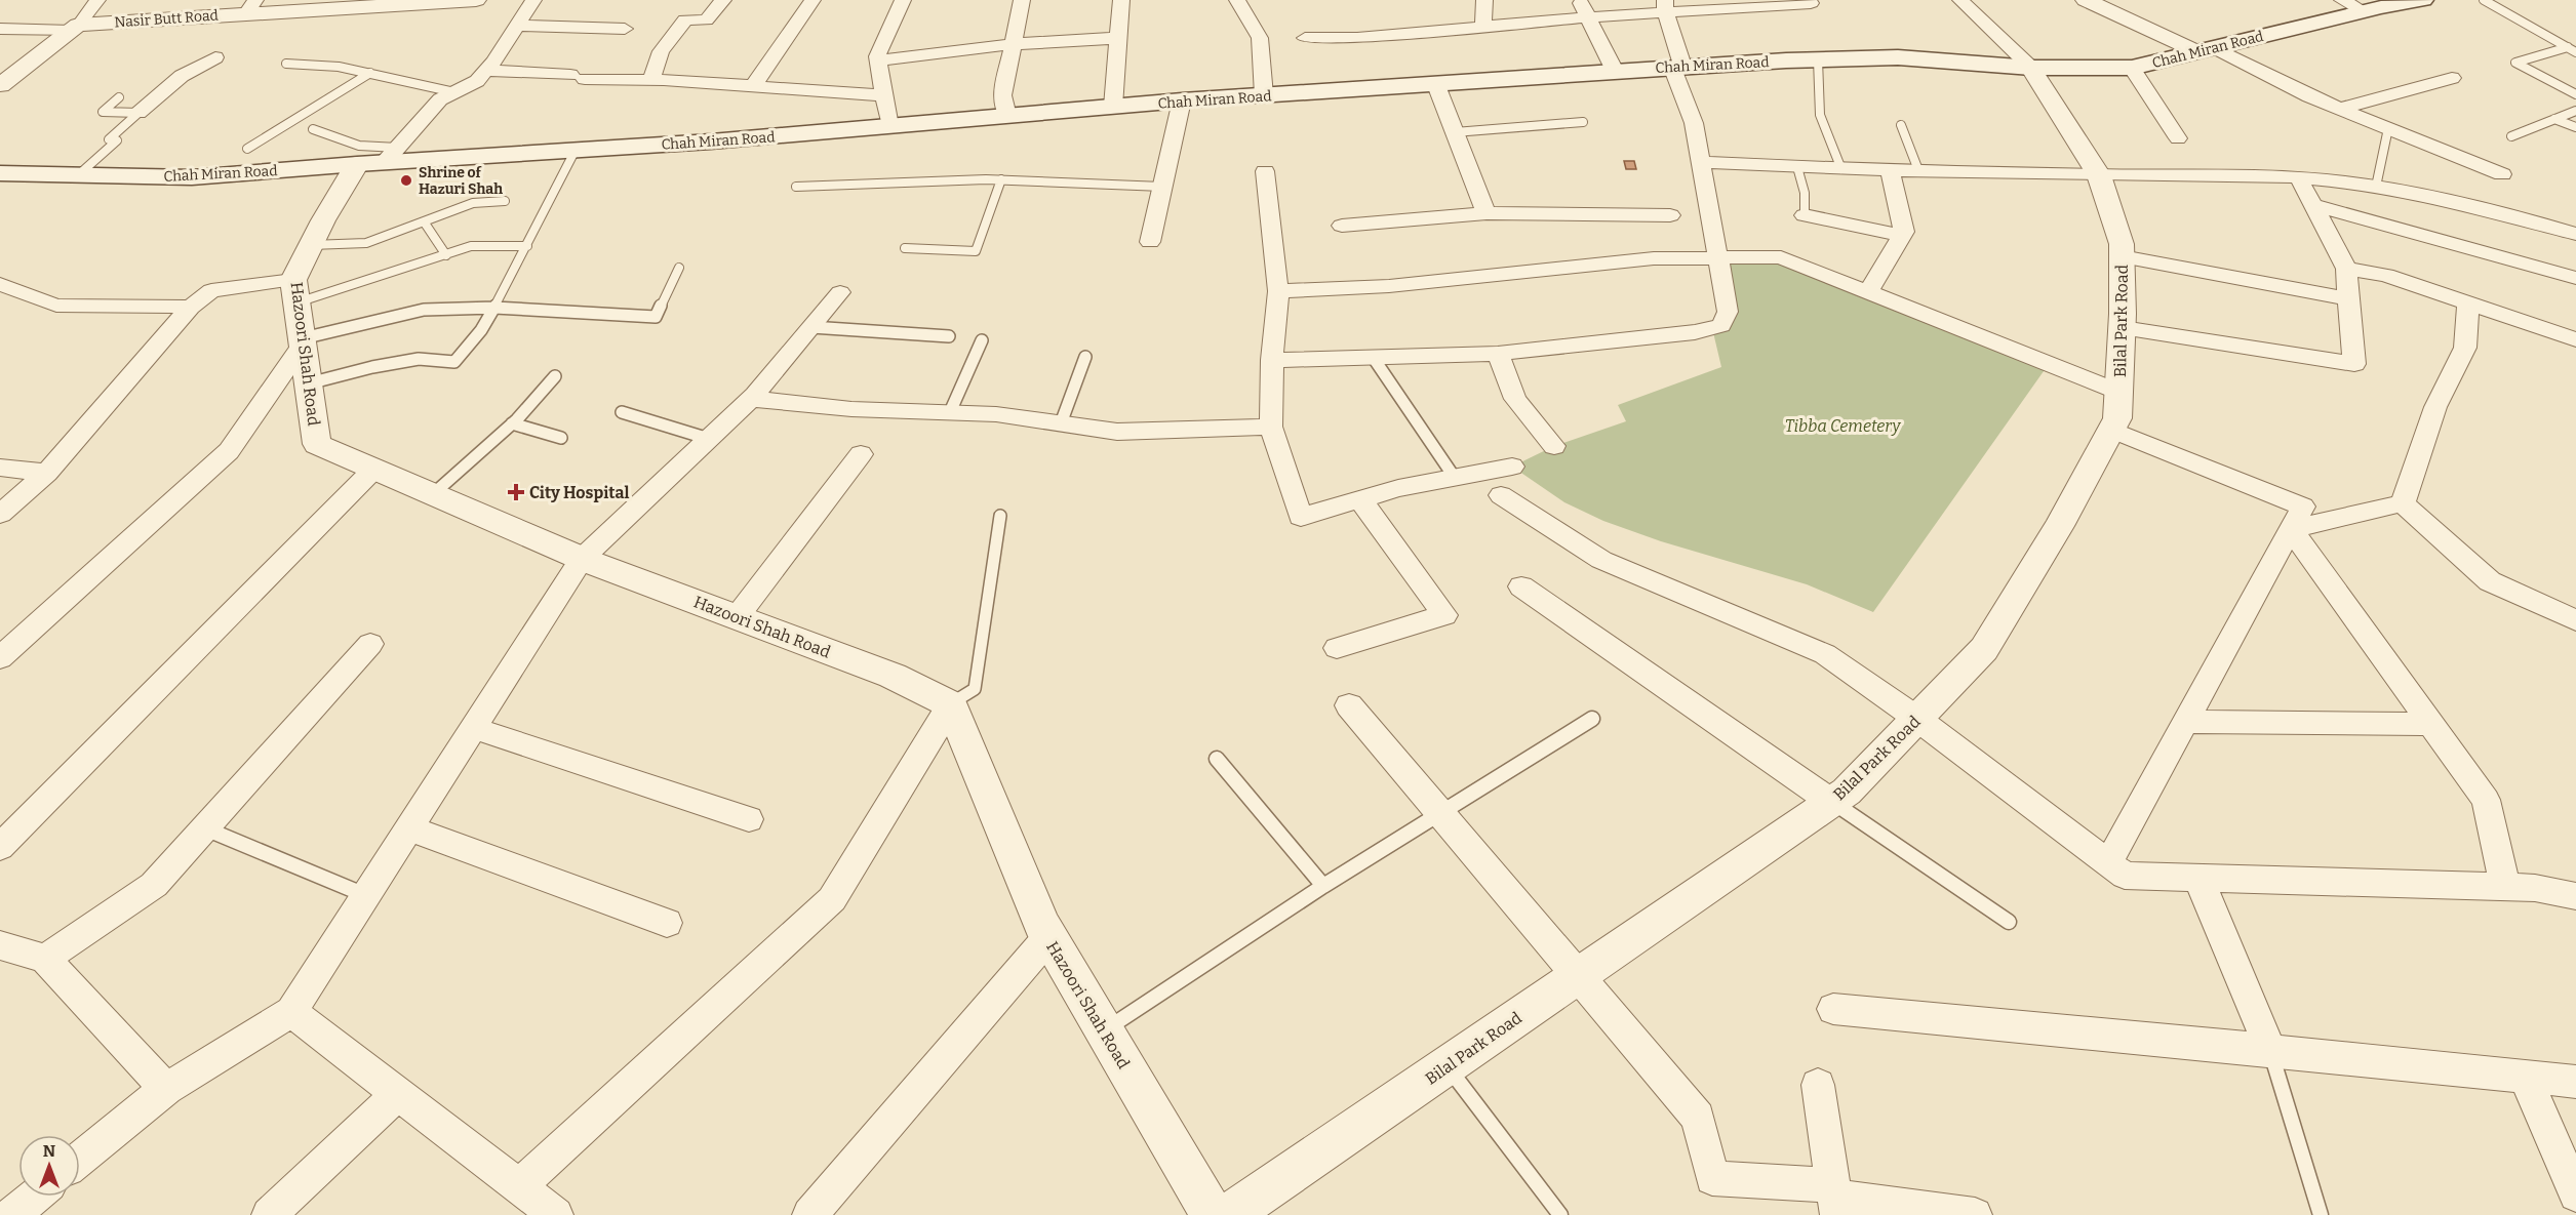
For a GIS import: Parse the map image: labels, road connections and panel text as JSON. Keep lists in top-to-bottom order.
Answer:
{
  "streets": {
    "main road": ["Chah Miran Road"],
    "street": ["Nasir Butt Road", "Bilal Park Road", "Hazoori Shah Road"]
  },
  "crossings": [
    ["Chah Miran Road", "Bilal Park Road"],
    ["Chah Miran Road", "Hazoori Shah Road"]
  ],
  "parks": ["Tibba Cemetery"],
  "places": {
    "other": ["Shrine of Hazuri Shah"],
    "health": ["City Hospital"]
  },
  "north": "top"
}
